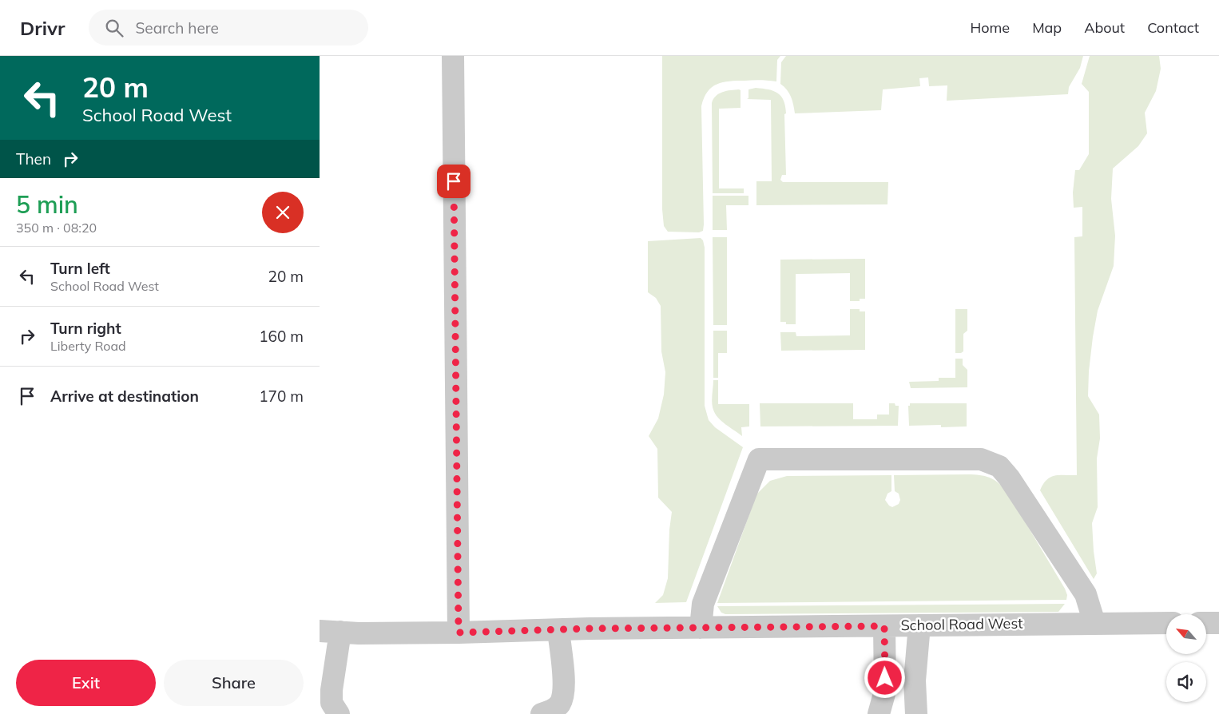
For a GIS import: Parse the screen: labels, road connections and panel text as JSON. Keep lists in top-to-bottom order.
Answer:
{
  "streets": {
    "street": ["School Road West"]
  },
  "north": "top left",
  "page": {
    "header": "Drivr",
    "search": "Search here",
    "nav": [
      "Home",
      "Map",
      "About",
      "Contact"
    ],
    "turn": ["20 m", "School Road West"],
    "then": "Then",
    "heading": ["5 min", "350 m · 08:20"],
    "list": [
      {
        "name": "Turn left",
        "note": "School Road West",
        "value": "20 m"
      },
      {
        "name": "Turn right",
        "note": "Liberty Road",
        "value": "160 m"
      },
      {
        "name": "Arrive at destination",
        "value": "170 m"
      }
    ],
    "buttons": ["Exit", "Share"]
  }
}
